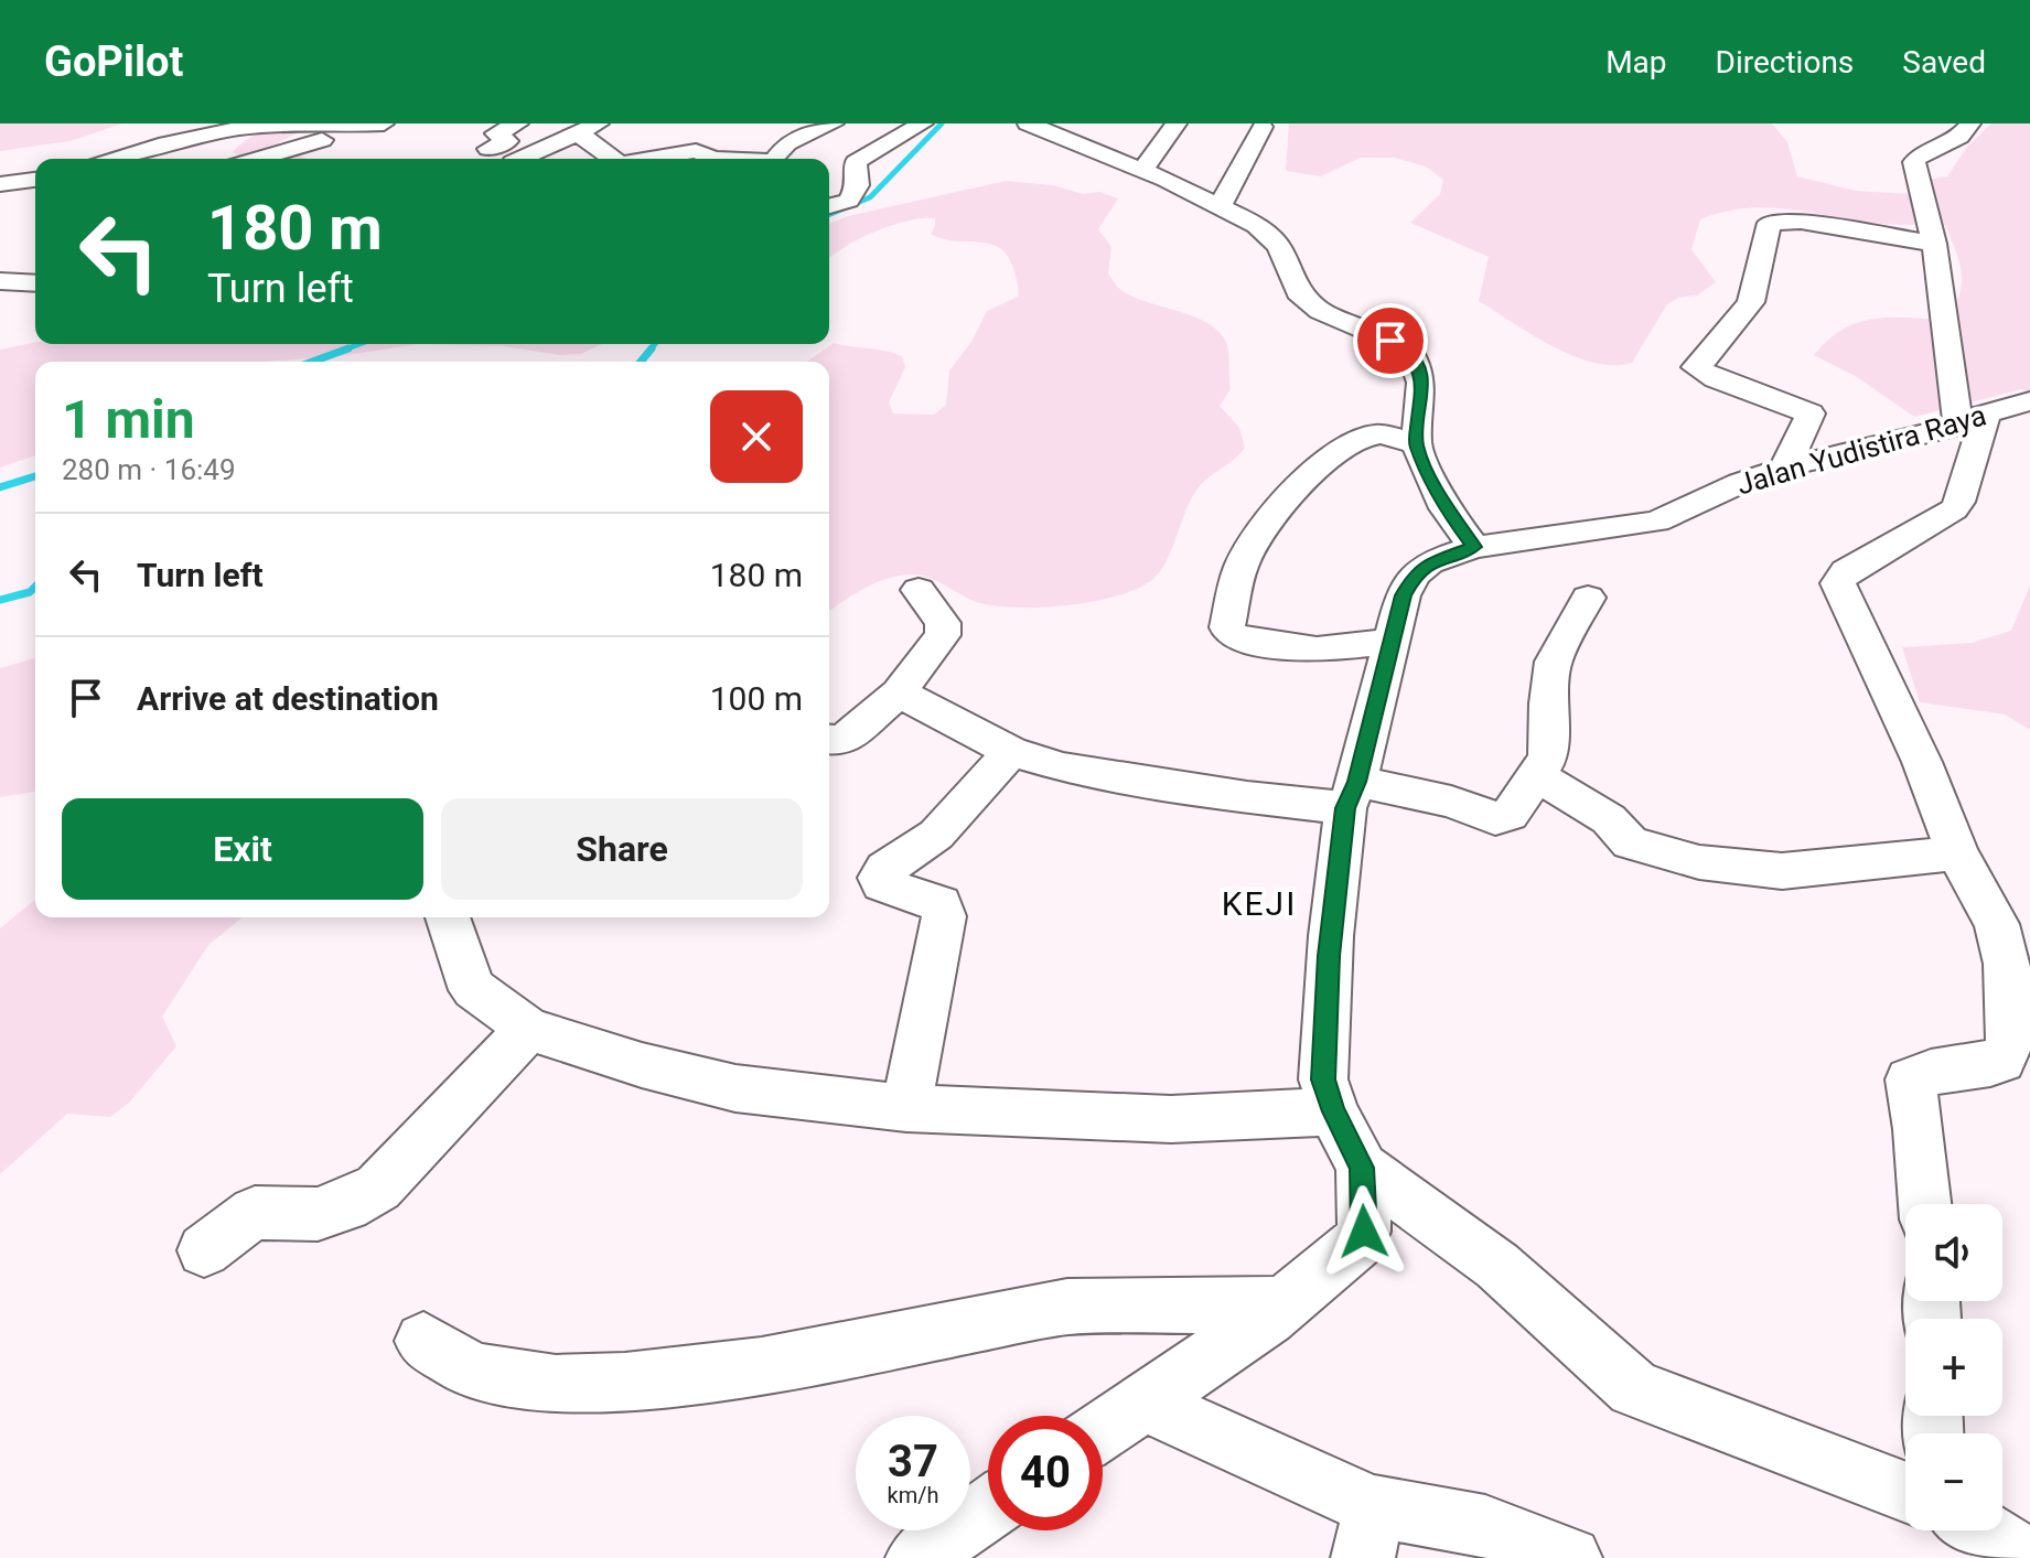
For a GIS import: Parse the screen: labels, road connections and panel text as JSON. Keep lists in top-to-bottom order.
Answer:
{
  "streets": {
    "street": ["Jalan Yudistira Raya"]
  },
  "districts": ["KEJI"],
  "page": {
    "header": "GoPilot",
    "nav": ["Map", "Directions", "Saved"],
    "turn": ["180 m", "Turn left"],
    "heading": ["1 min", "280 m · 16:49"],
    "list": [
      {
        "name": "Turn left",
        "value": "180 m"
      },
      {
        "name": "Arrive at destination",
        "value": "100 m"
      }
    ],
    "buttons": ["Exit", "Share"],
    "map_buttons": ["+", "−"],
    "speed": "37 km/h",
    "limit": "40"
  }
}
